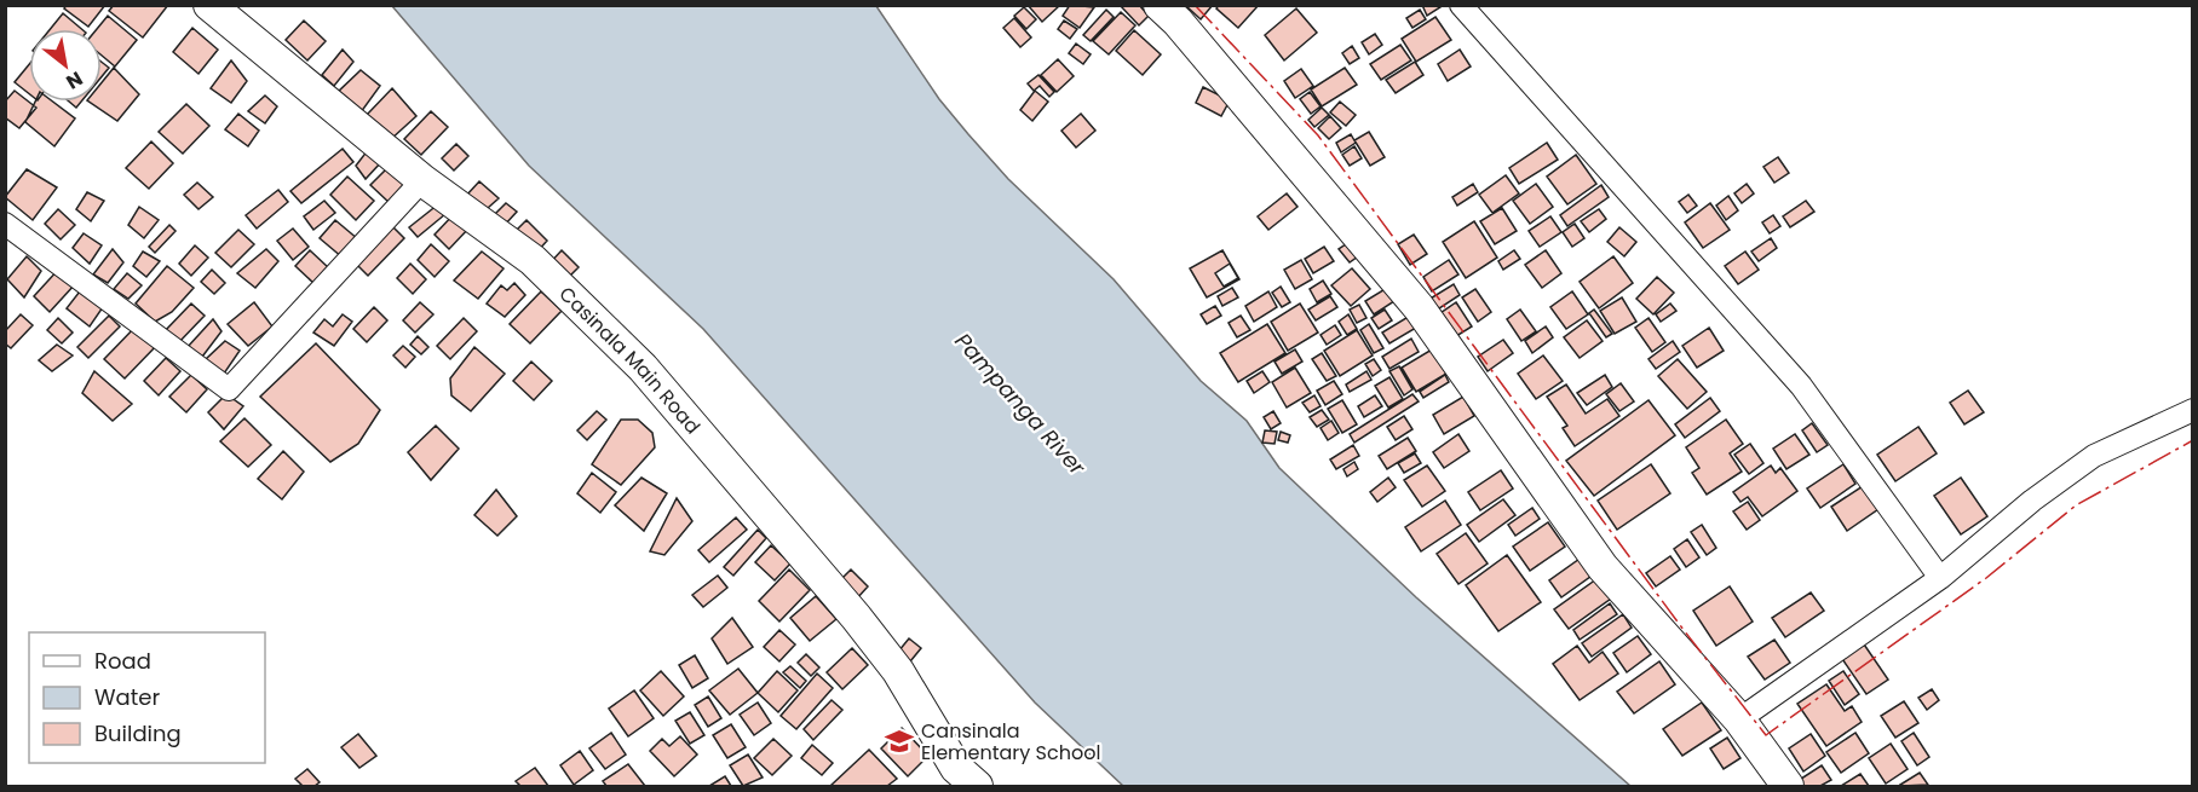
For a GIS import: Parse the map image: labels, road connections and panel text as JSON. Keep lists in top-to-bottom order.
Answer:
{
  "streets": {
    "street": ["Casinala Main Road"]
  },
  "water": ["Pampanga River"],
  "places": {
    "school or university": ["Cansinala Elementary School"]
  },
  "legend": ["Road", "Water", "Building"],
  "north": "bottom right"
}
